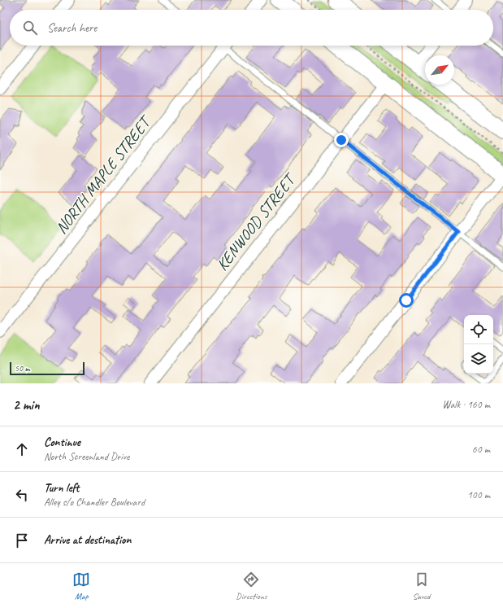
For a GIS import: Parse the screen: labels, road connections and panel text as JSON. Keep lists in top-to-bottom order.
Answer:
{
  "streets": {
    "street": ["NORTH MAPLE STREET", "KENWOOD STREET"]
  },
  "scale_bar": "50 m",
  "north": "top right",
  "page": {
    "search": "Search here",
    "scale": "50 m",
    "heading": ["2 min", "Walk · 160 m"],
    "list": [
      ["Continue", "North Screenland Drive", "60 m"],
      ["Turn left", "Alley s/o Chandler Boulevard", "100 m"],
      "Arrive at destination"
    ],
    "nav": ["Map", "Directions", "Saved"]
  }
}
